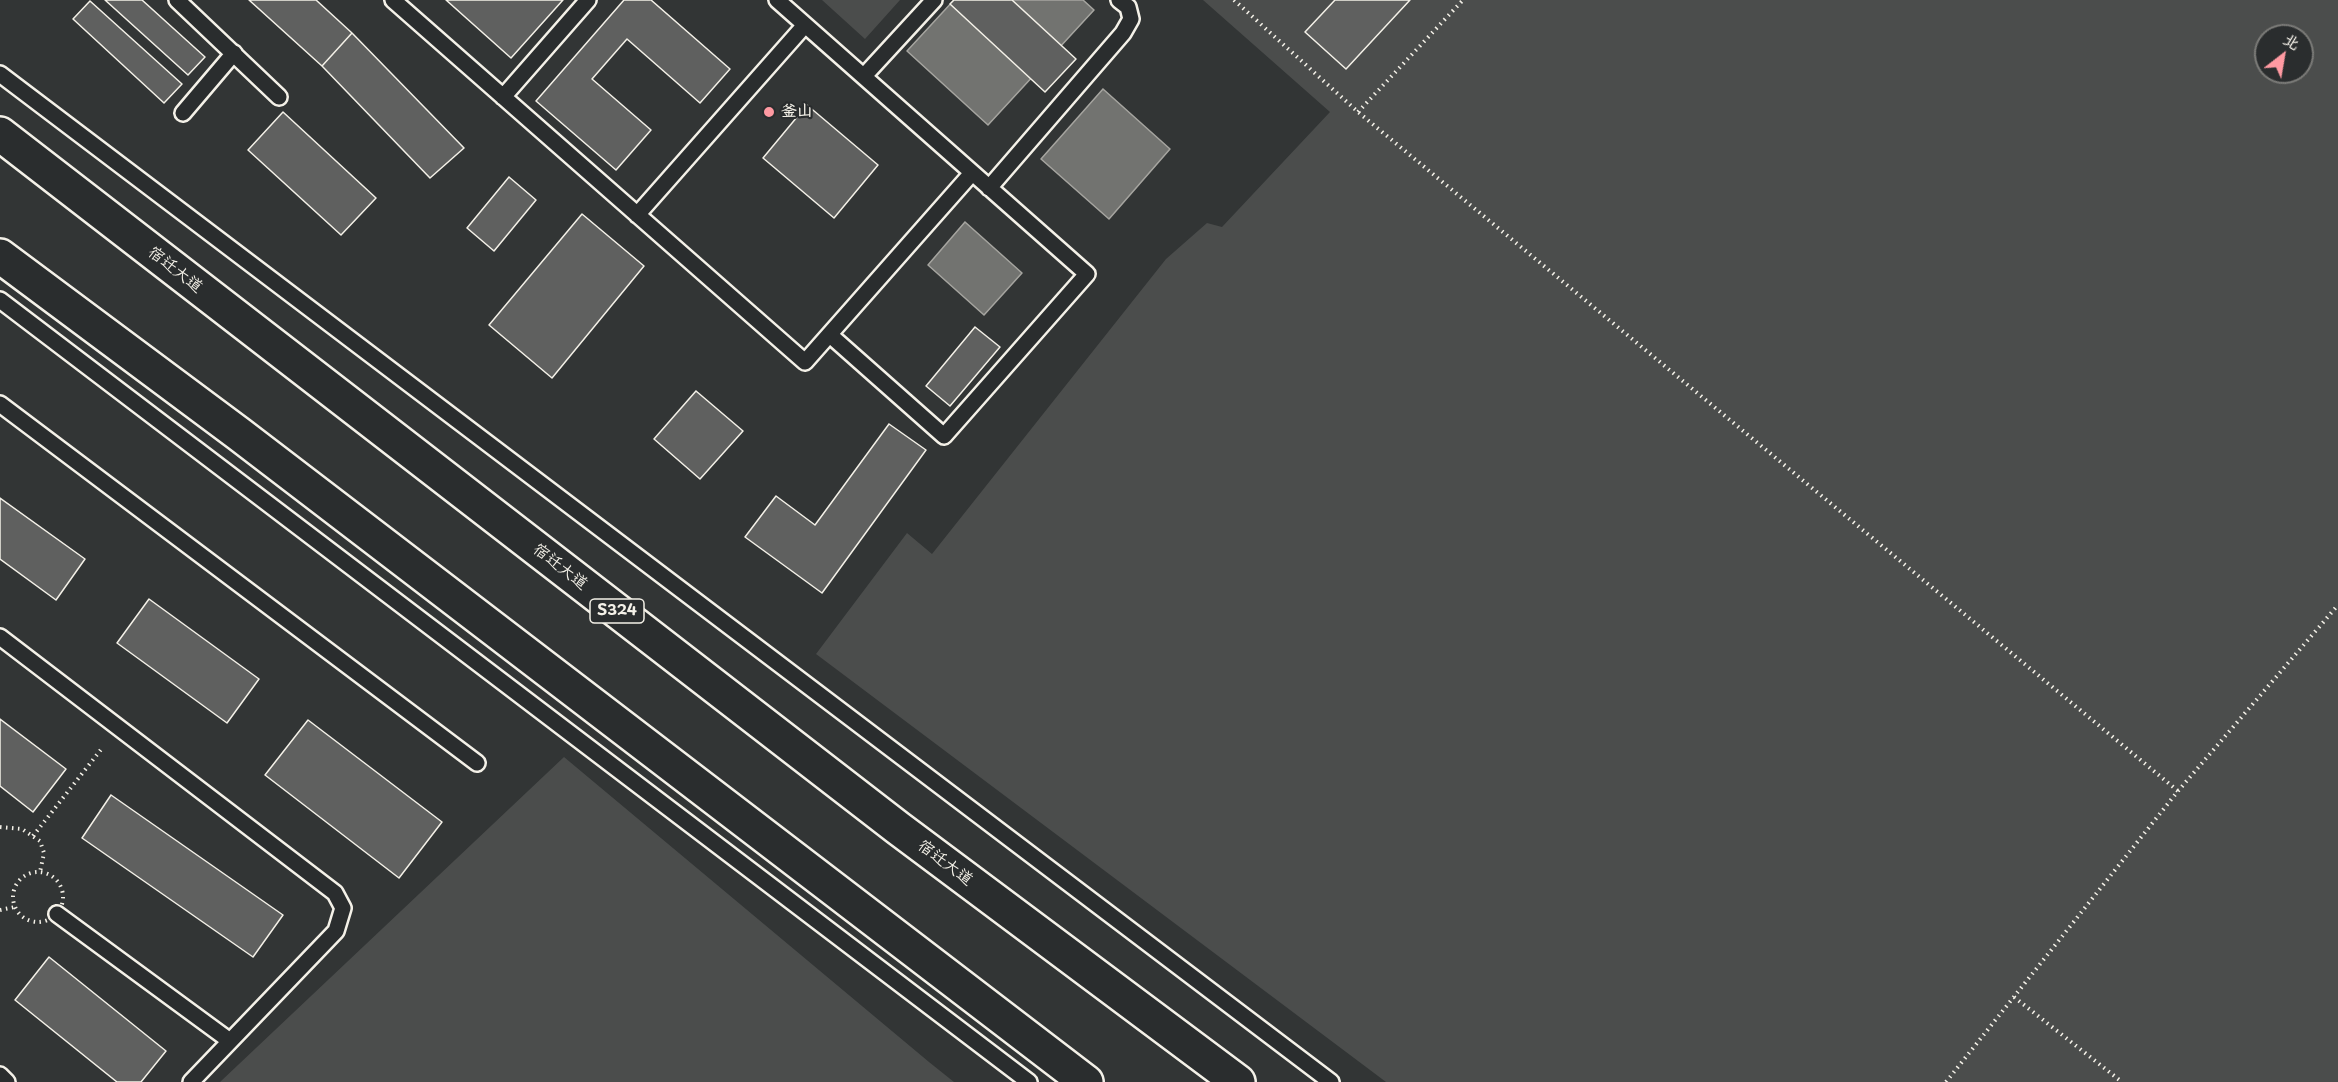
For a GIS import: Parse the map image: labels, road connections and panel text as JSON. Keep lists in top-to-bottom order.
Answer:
{
  "streets": {
    "main road": ["宿迁大道", "S324"]
  },
  "places": ["釜山"],
  "north": "top right"
}
